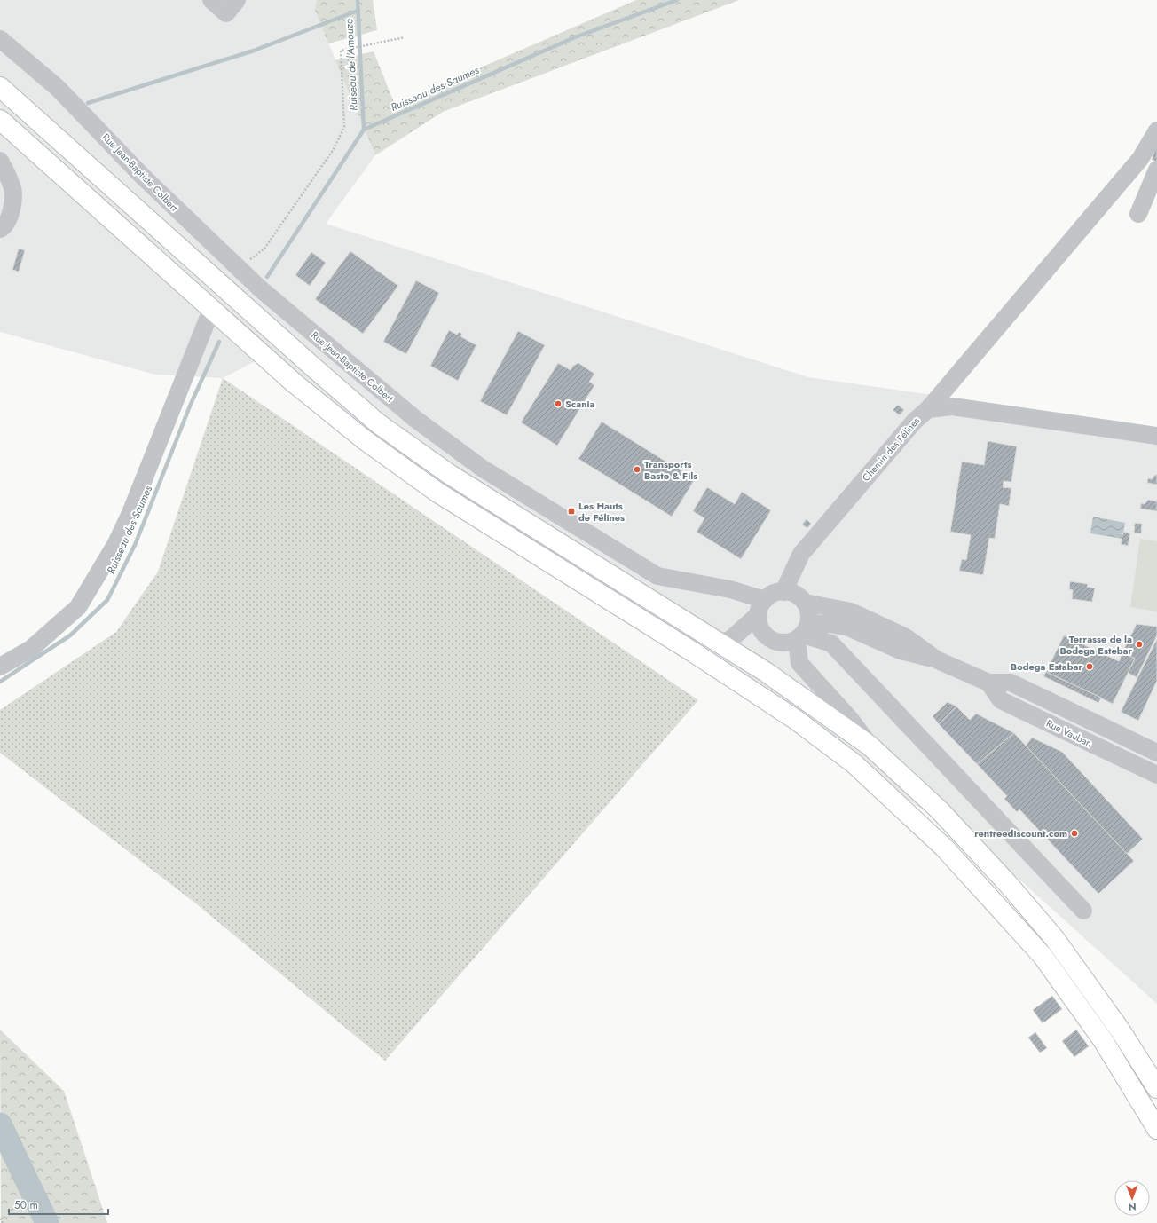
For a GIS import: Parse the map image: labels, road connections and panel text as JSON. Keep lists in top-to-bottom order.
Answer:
{
  "streets": {
    "street": ["Rue Jean-Baptiste Colbert", "Chemin des Félines", "Rue Vauban"]
  },
  "crossings": [
    ["Rue Jean-Baptiste Colbert", "Chemin des Félines"],
    ["Rue Jean-Baptiste Colbert", "Rue Vauban"],
    ["Chemin des Félines", "Rue Vauban"]
  ],
  "water": ["Ruiseau de l'Amouze", "Ruisseau des Saumes"],
  "places": {
    "other": [
      "Scania",
      "Transports Basto & Fils",
      "Terrasse de la Bodega Estebar",
      "Bodega Estabar",
      "rentreediscount.com"
    ],
    "transit": ["Les Hauts de Félines"]
  },
  "scale_bar": "50 m",
  "north": "bottom"
}
